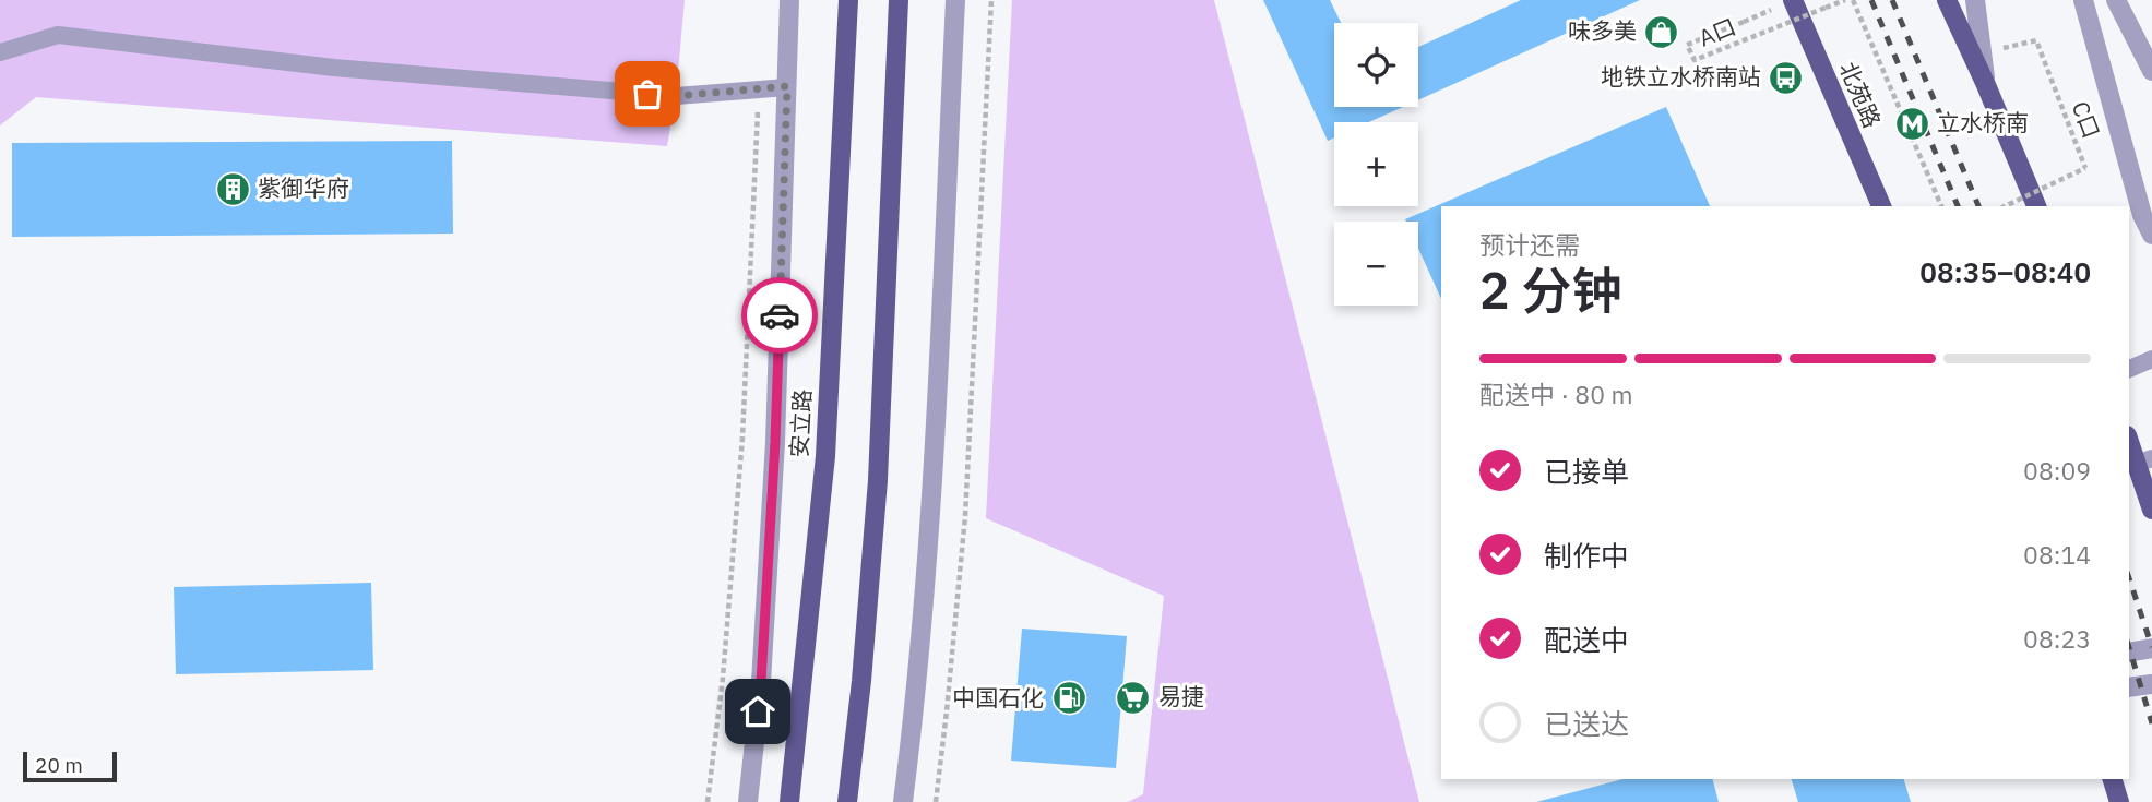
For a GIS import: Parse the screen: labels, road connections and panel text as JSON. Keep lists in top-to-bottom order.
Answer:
{
  "streets": {
    "main road": ["北苑路", "安立路"],
    "path": ["A口", "C口"]
  },
  "places": {
    "shop": ["味多美"],
    "bus stop": ["地铁立水桥南站"],
    "metro station": ["立水桥南"],
    "building": ["紫御华府"],
    "supermarket": ["易捷"],
    "fuel station": ["中国石化"]
  },
  "scale_bar": "20 m",
  "page": {
    "map_buttons": ["+", "−"],
    "heading": ["2 分钟", "预计还需", "08:35–08:40"],
    "bar": "配送中 · 80 m",
    "list": [
      ["已接单", "08:09"],
      ["制作中", "08:14"],
      ["配送中", "08:23"],
      "已送达"
    ],
    "scale": "20 m"
  }
}
